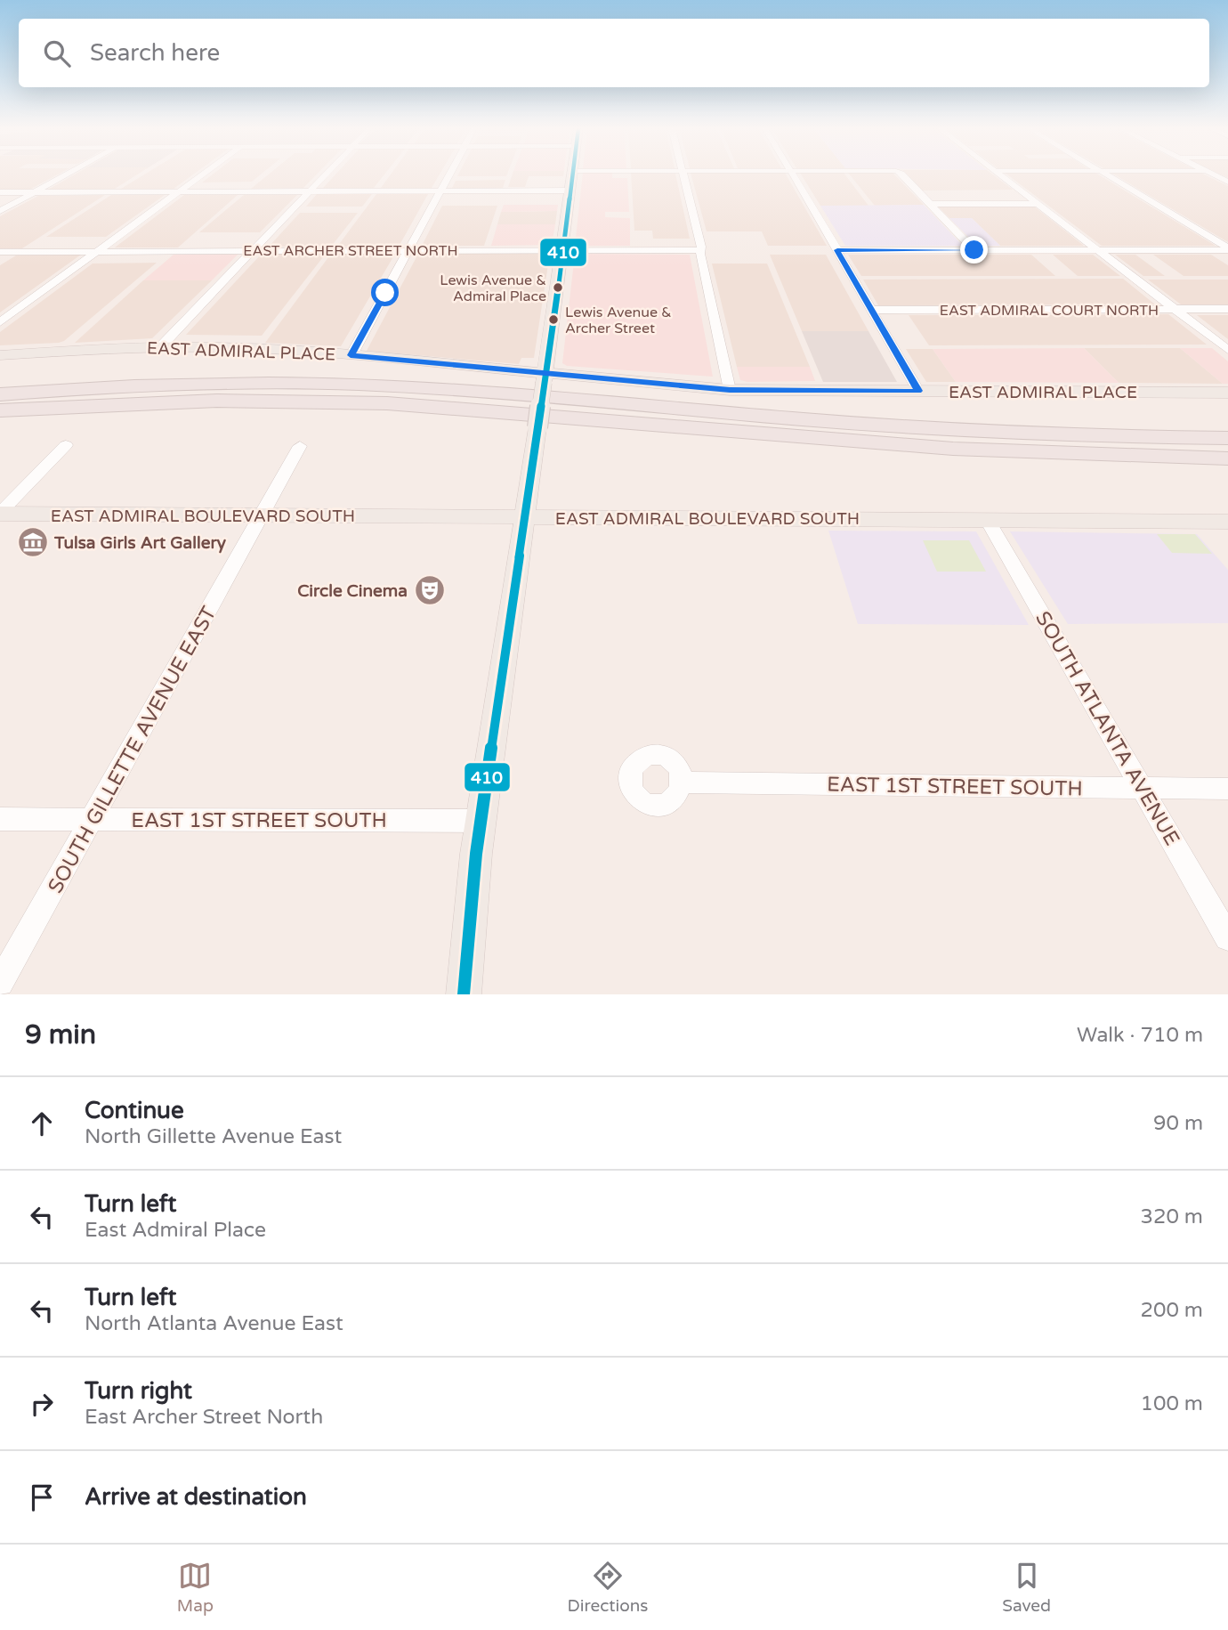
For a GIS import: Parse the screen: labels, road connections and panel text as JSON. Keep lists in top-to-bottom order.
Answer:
{
  "streets": {
    "main road": ["EAST ADMIRAL PLACE", "EAST ADMIRAL BOULEVARD SOUTH"],
    "street": [
      "EAST ARCHER STREET NORTH",
      "EAST ADMIRAL COURT NORTH",
      "SOUTH ATLANTA AVENUE",
      "SOUTH GILLETTE AVENUE EAST",
      "EAST 1ST STREET SOUTH"
    ]
  },
  "crossings": [
    ["EAST ADMIRAL BOULEVARD SOUTH", "SOUTH ATLANTA AVENUE"],
    ["EAST ADMIRAL BOULEVARD SOUTH", "SOUTH GILLETTE AVENUE EAST"],
    ["SOUTH ATLANTA AVENUE", "EAST 1ST STREET SOUTH"],
    ["SOUTH GILLETTE AVENUE EAST", "EAST 1ST STREET SOUTH"]
  ],
  "places": {
    "other": ["Lewis Avenue & Admiral Place", "Lewis Avenue & Archer Street"],
    "museum": ["Tulsa Girls Art Gallery"],
    "theatre": ["Circle Cinema"]
  },
  "lines": ["transit line 410"],
  "page": {
    "search": "Search here",
    "heading": ["9 min", "Walk · 710 m"],
    "list": [
      ["Continue", "North Gillette Avenue East", "90 m"],
      ["Turn left", "East Admiral Place", "320 m"],
      ["Turn left", "North Atlanta Avenue East", "200 m"],
      ["Turn right", "East Archer Street North", "100 m"],
      "Arrive at destination"
    ],
    "nav": ["Map", "Directions", "Saved"]
  }
}
